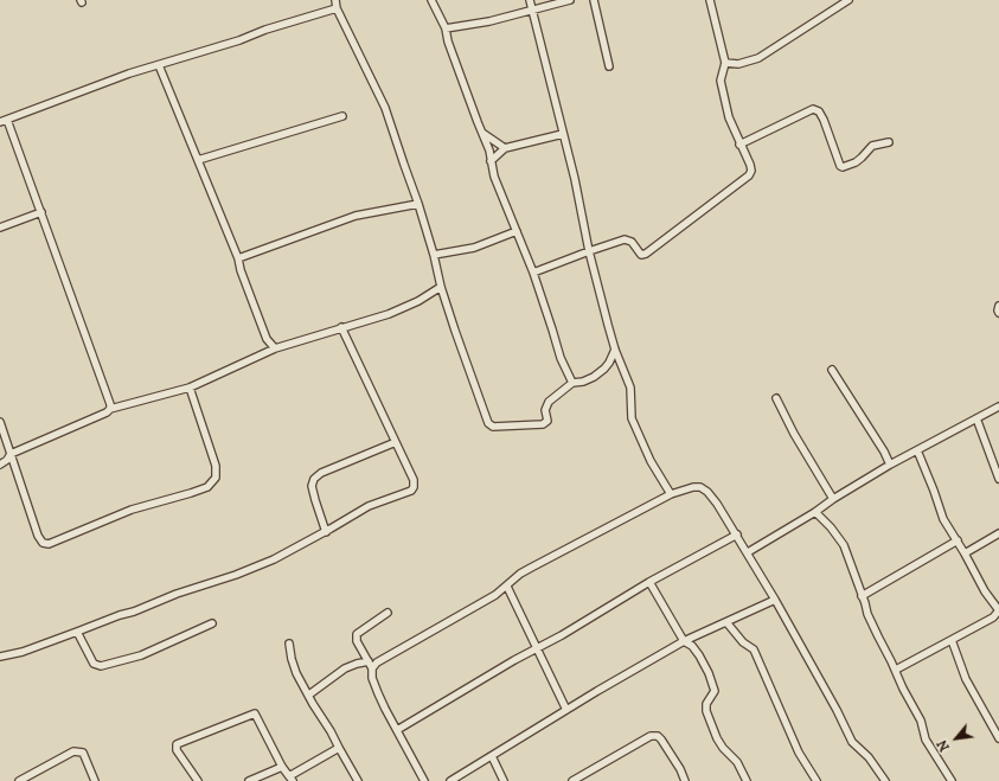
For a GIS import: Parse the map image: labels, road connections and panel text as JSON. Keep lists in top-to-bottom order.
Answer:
{
  "north": "bottom left"
}
